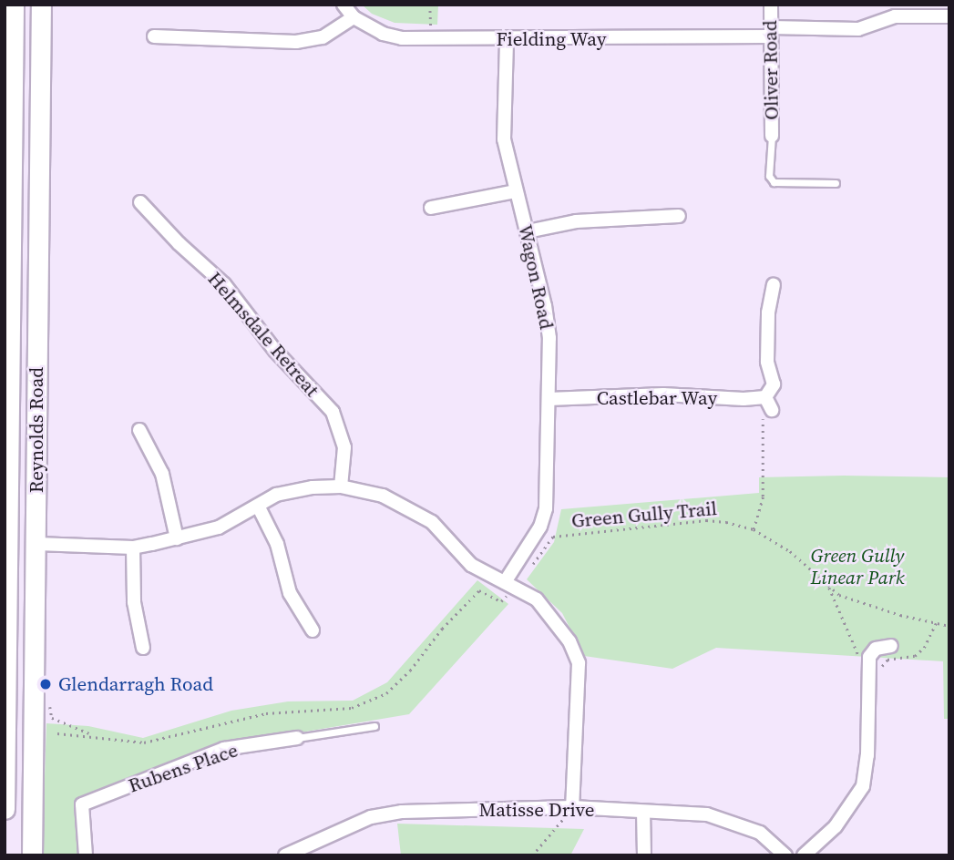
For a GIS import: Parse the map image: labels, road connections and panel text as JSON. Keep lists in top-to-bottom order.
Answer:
{
  "streets": {
    "main road": ["Reynolds Road"],
    "street": [
      "Fielding Way",
      "Oliver Road",
      "Wagon Road",
      "Helmsdale Retreat",
      "Castlebar Way",
      "Rubens Place",
      "Matisse Drive"
    ],
    "path": ["Green Gully Trail"]
  },
  "crossings": [
    ["Fielding Way", "Oliver Road"],
    ["Fielding Way", "Wagon Road"],
    ["Wagon Road", "Castlebar Way"]
  ],
  "parks": ["Green Gully Linear Park"],
  "places": ["Glendarragh Road"]
}
